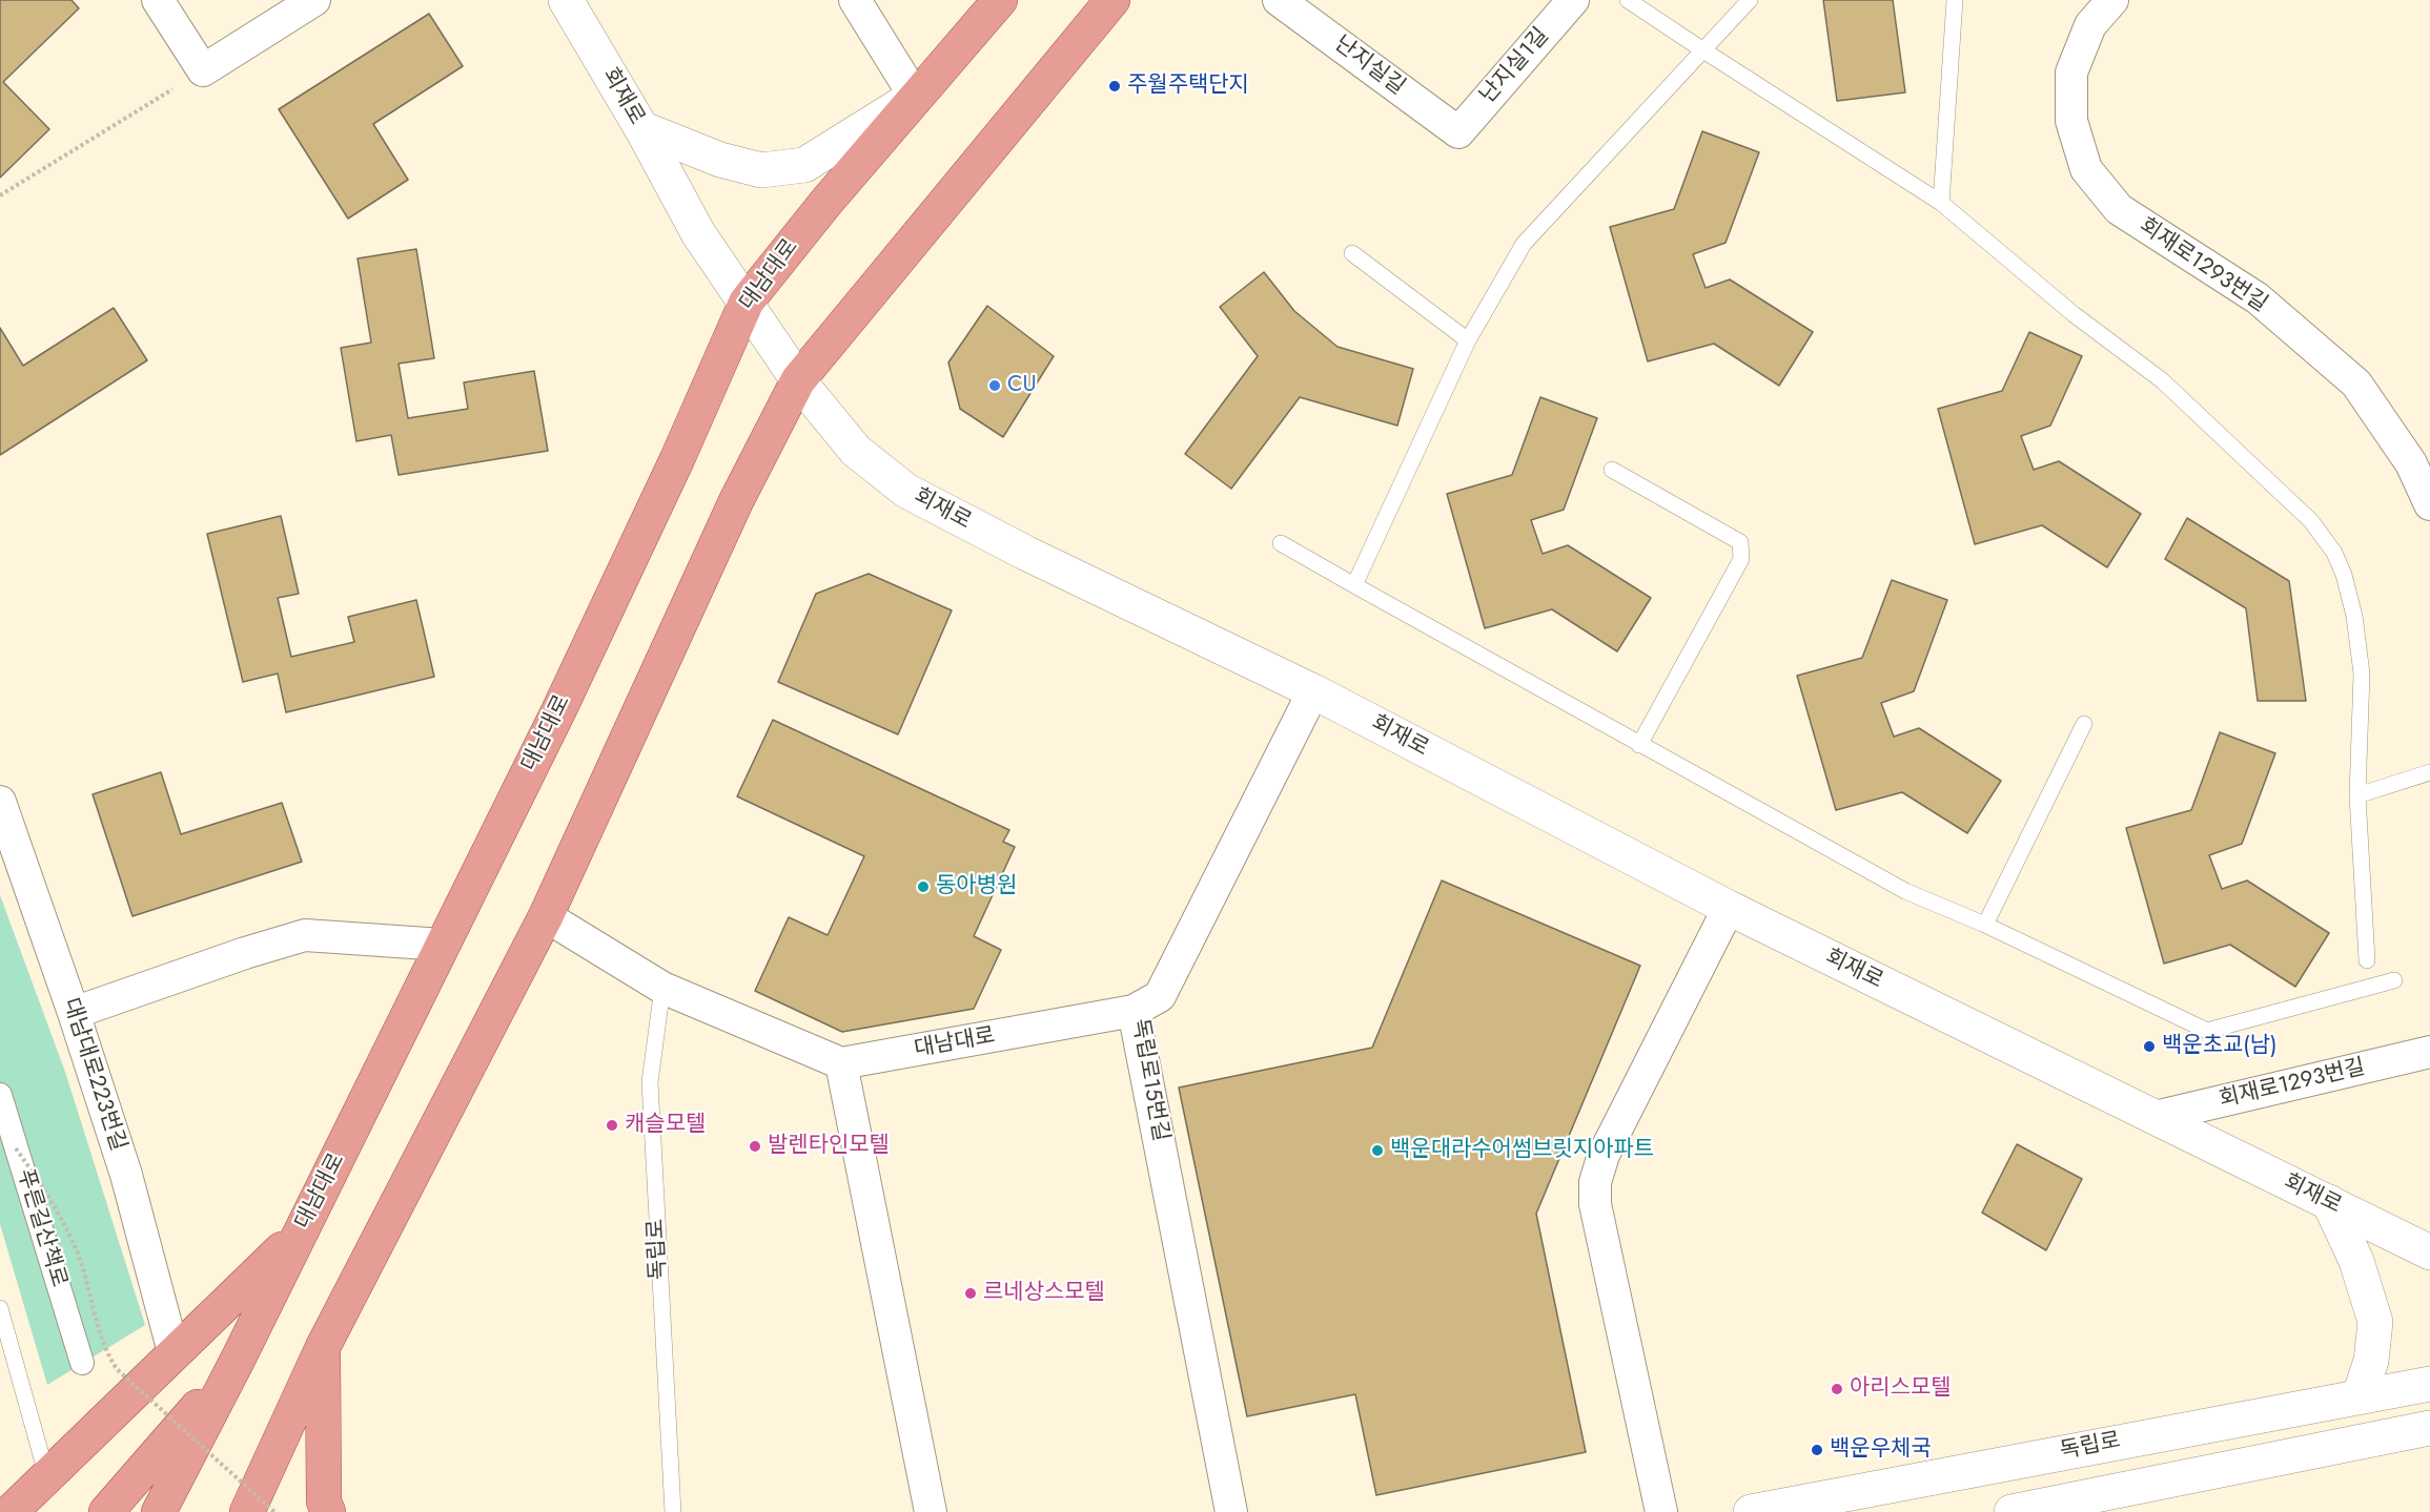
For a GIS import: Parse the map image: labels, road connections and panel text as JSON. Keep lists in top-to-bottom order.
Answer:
{
  "streets": {
    "main road": ["회재로", "대남대로", "독립로"],
    "street": [
      "난지실길",
      "난지실1길",
      "회재로1293번길",
      "대남대로223번길",
      "독립로15번길",
      "푸른길산책로"
    ]
  },
  "crossings": [
    ["난지실길", "난지실1길"],
    ["회재로", "회재로1293번길"],
    ["회재로", "대남대로"],
    ["회재로", "독립로15번길"],
    ["대남대로", "독립로15번길"]
  ],
  "places": [
    "주월주택단지",
    "CU",
    "동아병원",
    "백운초교(남)",
    "캐슬모텔",
    "발렌타인모텔",
    "백운대라수어썸브릿지아파트",
    "르네상스모텔",
    "아리스모텔",
    "백운우체국"
  ]
}
